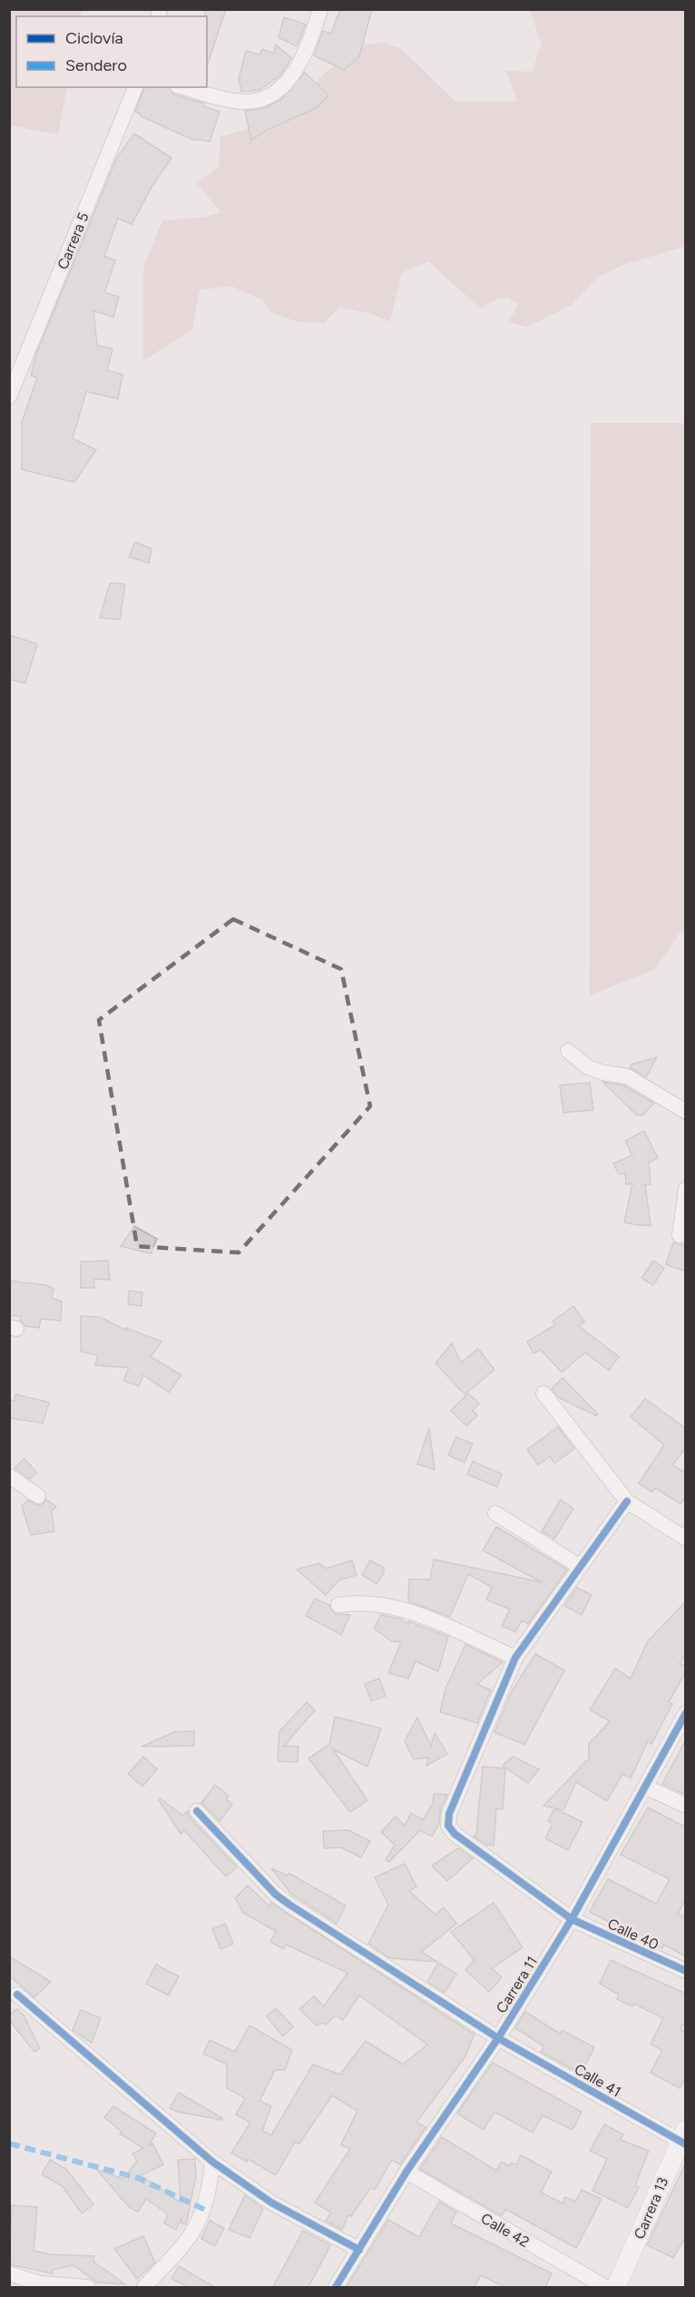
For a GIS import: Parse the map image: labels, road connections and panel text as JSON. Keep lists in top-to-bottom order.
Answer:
{
  "streets": {
    "street": [
      "Carrera 5",
      "Calle 40",
      "Carrera 11",
      "Calle 41",
      "Carrera 13",
      "Calle 42"
    ]
  },
  "crossings": [
    ["Calle 40", "Carrera 11"],
    ["Carrera 11", "Calle 41"],
    ["Carrera 11", "Calle 42"],
    ["Calle 41", "Carrera 13"]
  ],
  "legend": ["Ciclovía", "Sendero"]
}
